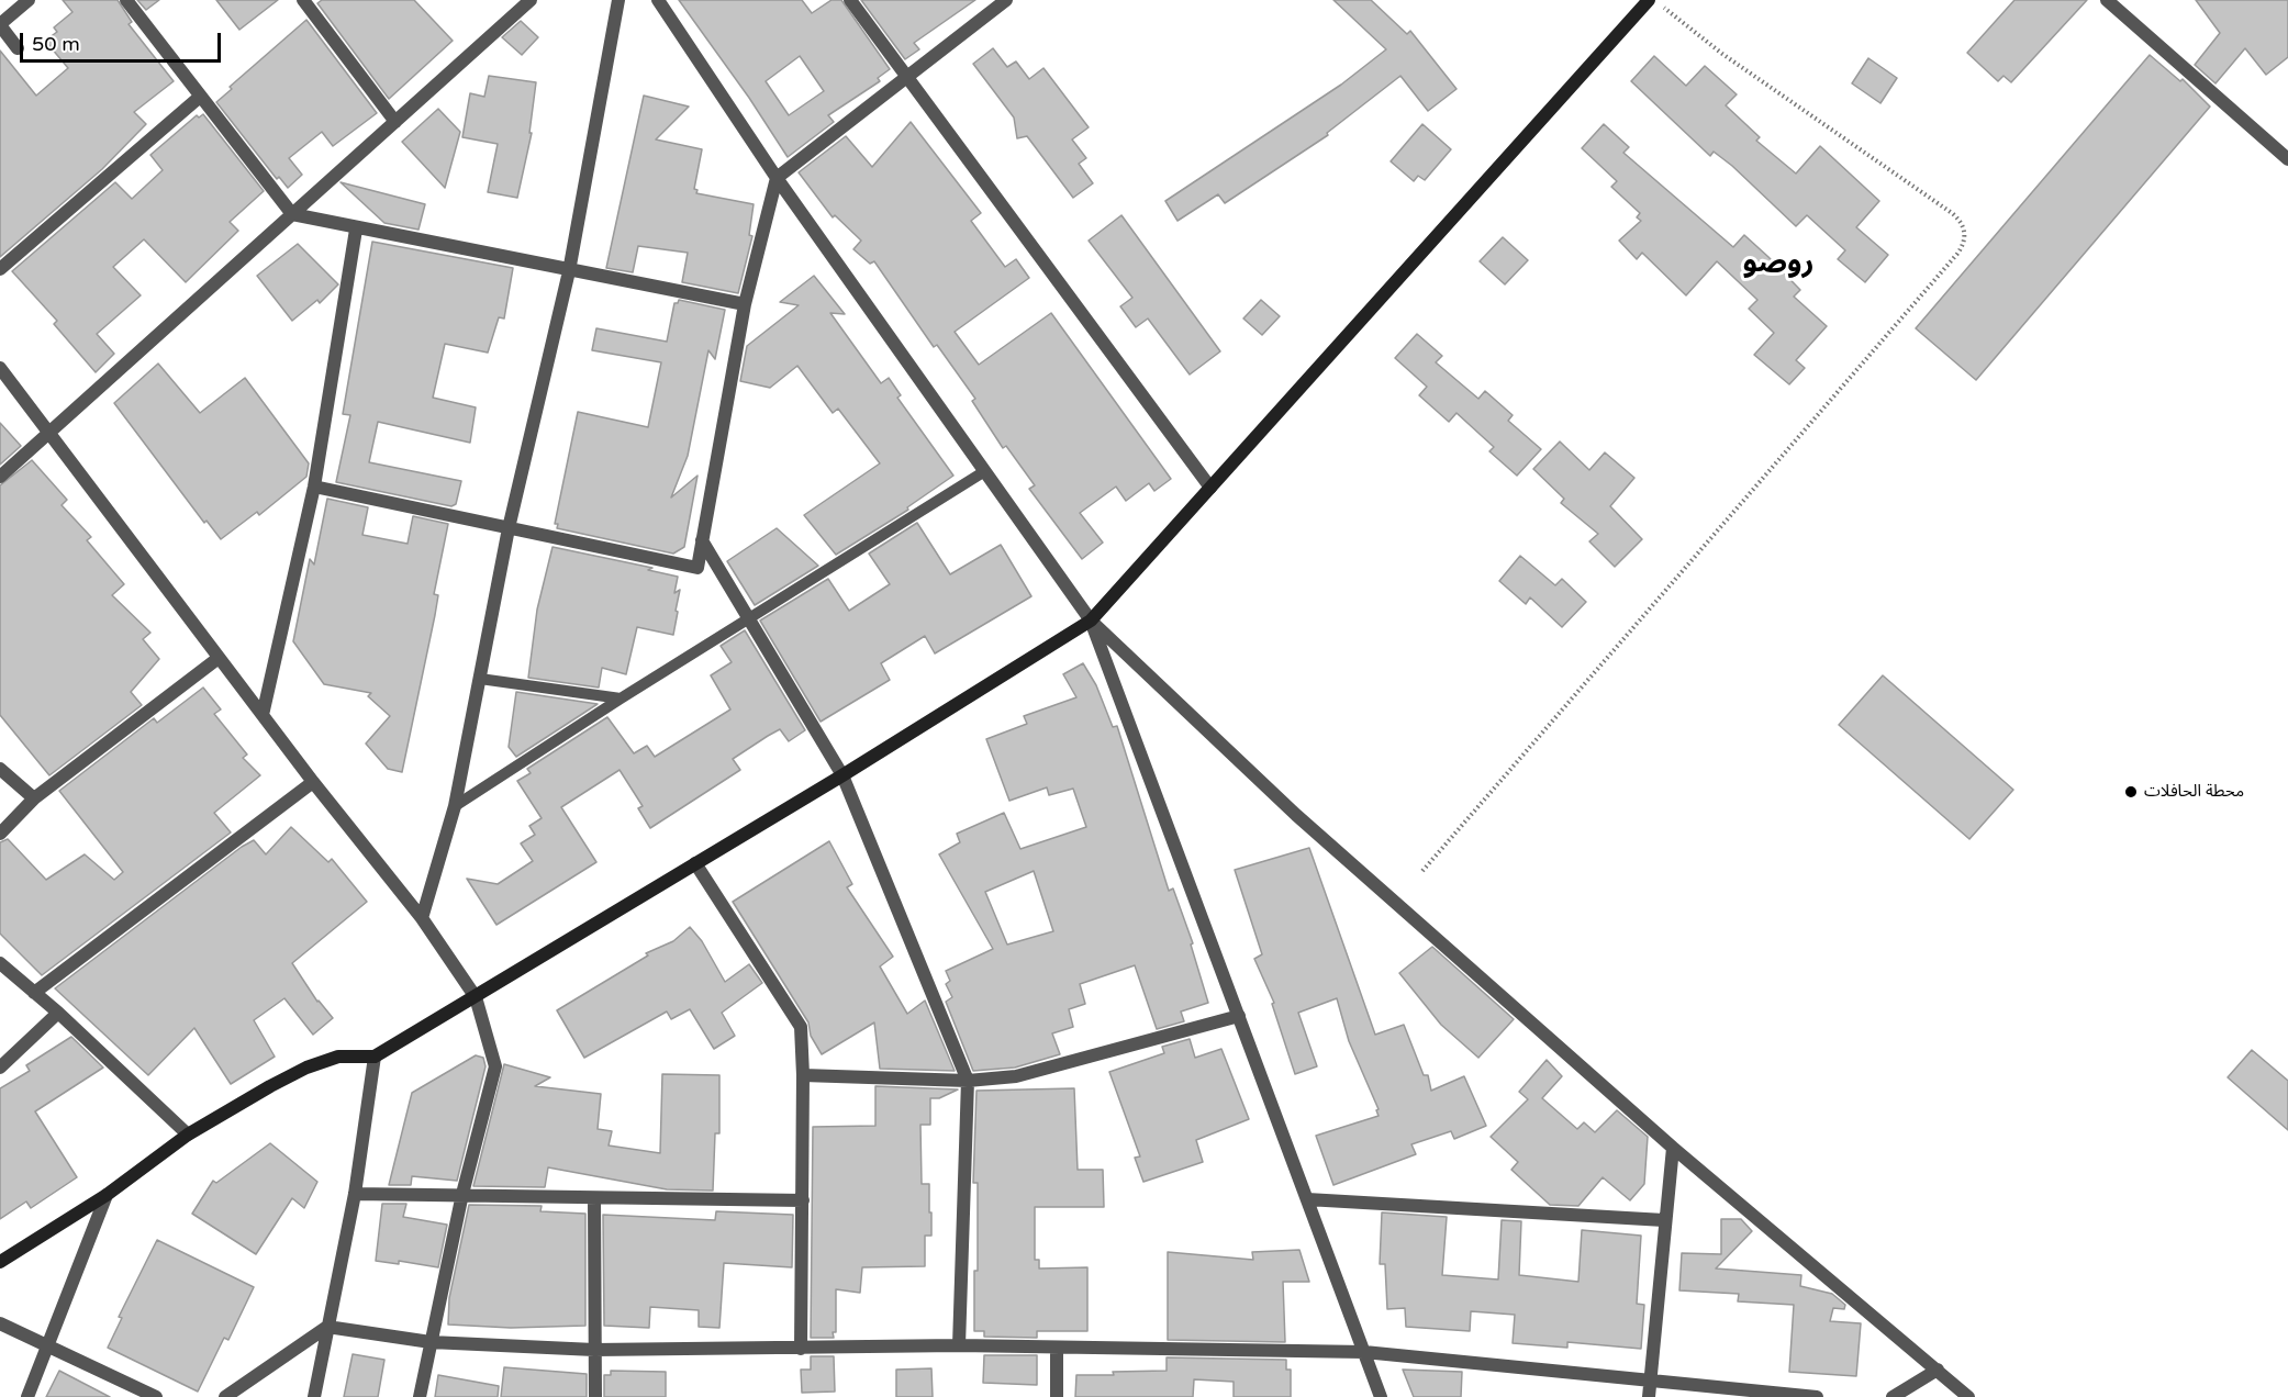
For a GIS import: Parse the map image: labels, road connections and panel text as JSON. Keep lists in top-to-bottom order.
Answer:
{
  "districts": ["روصو"],
  "places": ["محطة الحافلات"],
  "scale_bar": "50 m"
}
